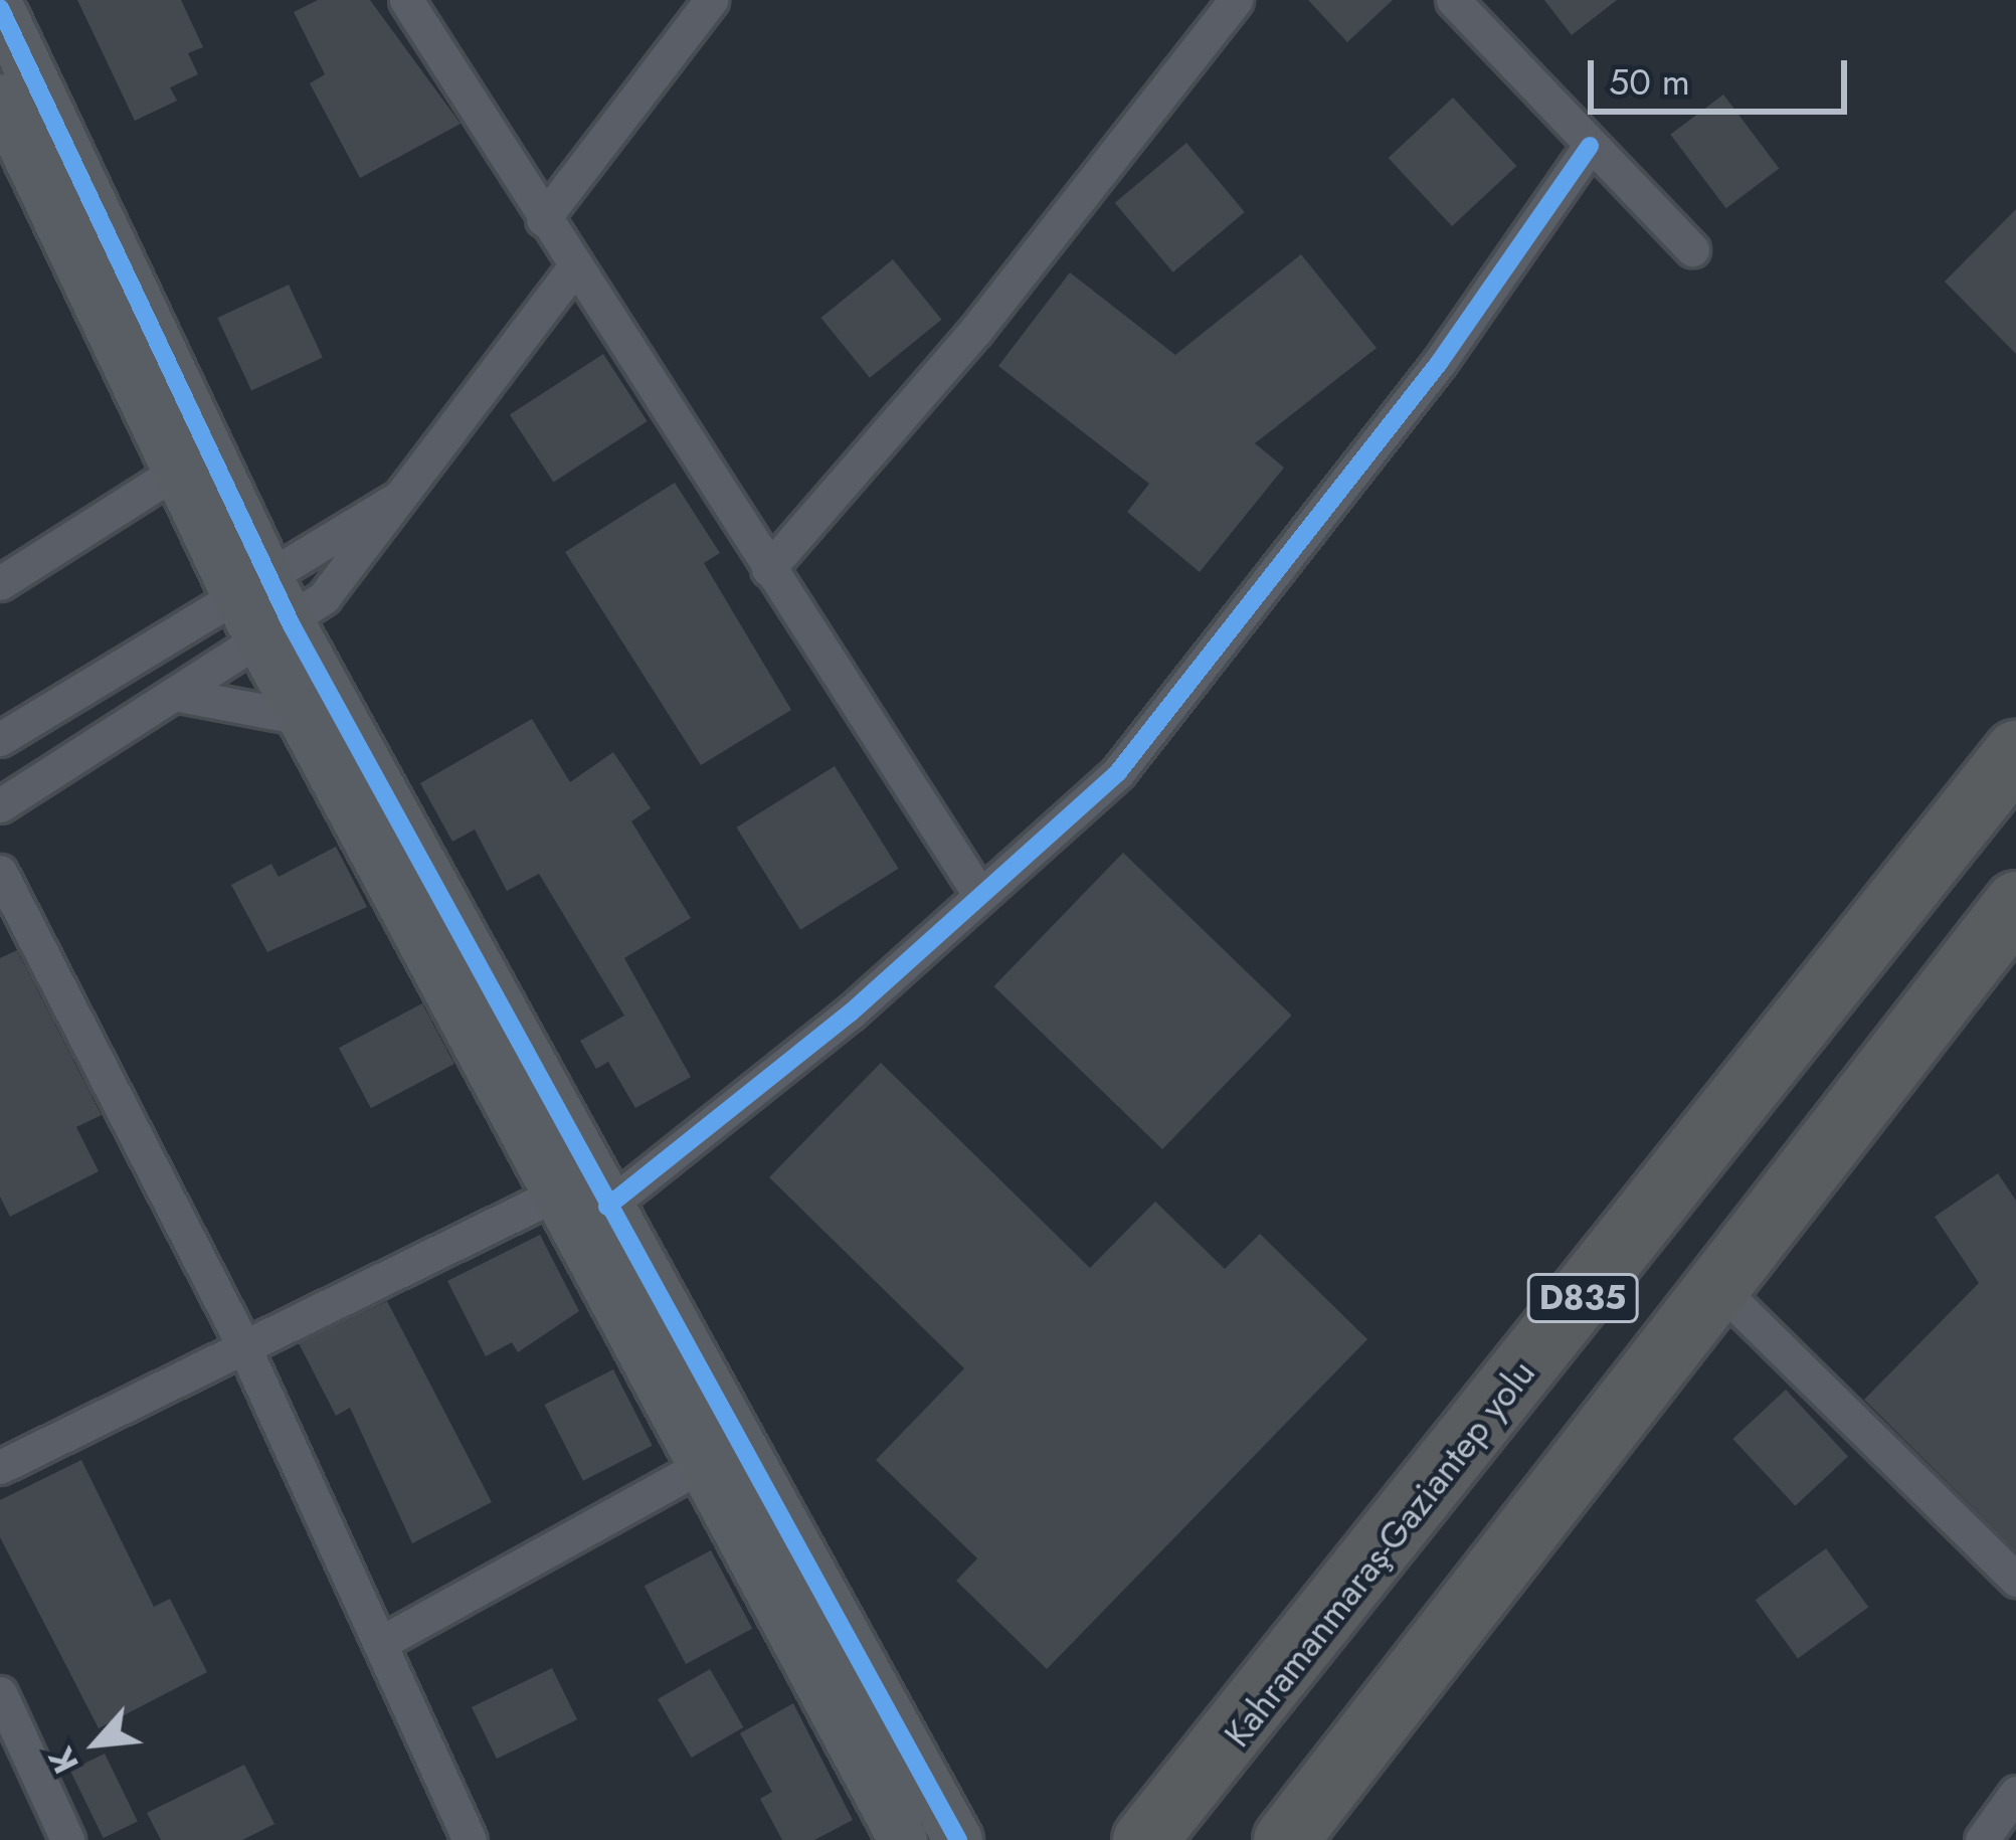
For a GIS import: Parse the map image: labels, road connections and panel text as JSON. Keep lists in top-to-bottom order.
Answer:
{
  "streets": {
    "highway": ["D835", "Kahramanmaraş-Gaziantep yolu"]
  },
  "scale_bar": "50 m",
  "north": "bottom left"
}
